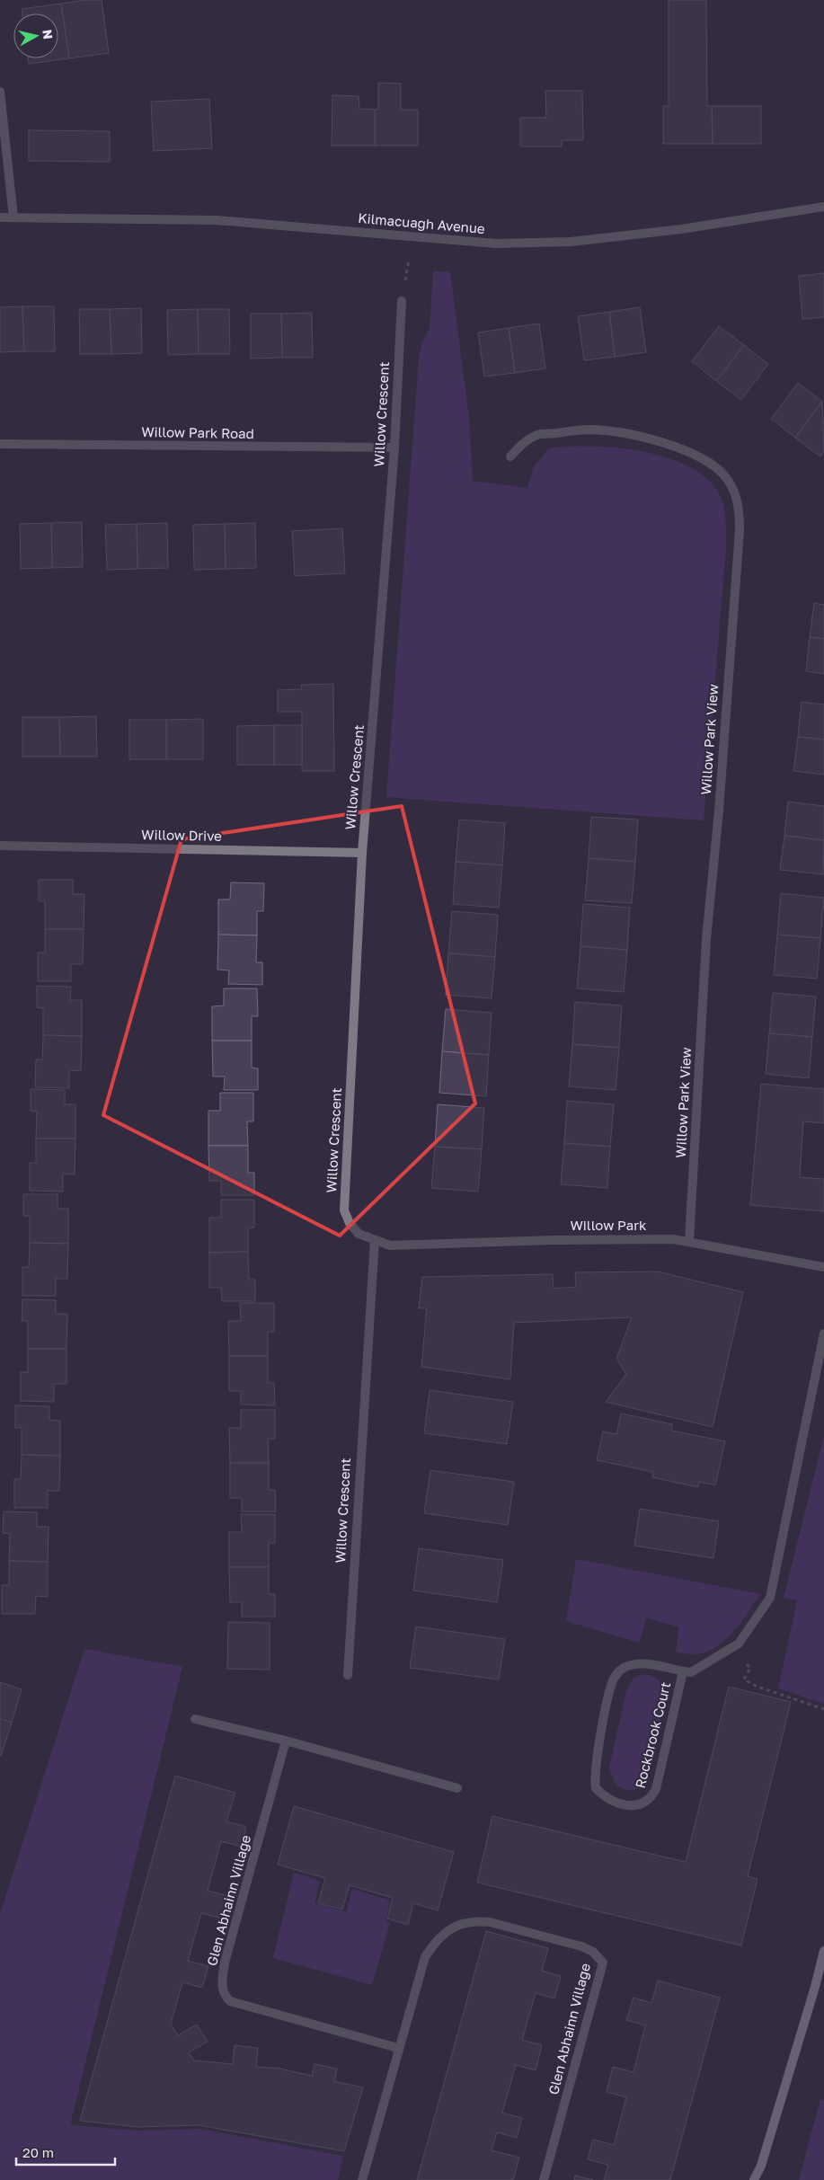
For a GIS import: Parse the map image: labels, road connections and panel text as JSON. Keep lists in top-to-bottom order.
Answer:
{
  "streets": {
    "street": [
      "Kilmacuagh Avenue",
      "Willow Crescent",
      "Willow Park Road",
      "Willow Park View",
      "Willow Drive",
      "Willow Park",
      "Rockbrook Court",
      "Glen Abhainn Village"
    ]
  },
  "crossings": [
    ["Willow Crescent", "Willow Park Road"],
    ["Willow Crescent", "Willow Drive"],
    ["Willow Crescent", "Willow Park"],
    ["Willow Park View", "Willow Park"]
  ],
  "scale_bar": "20 m",
  "north": "right"
}
